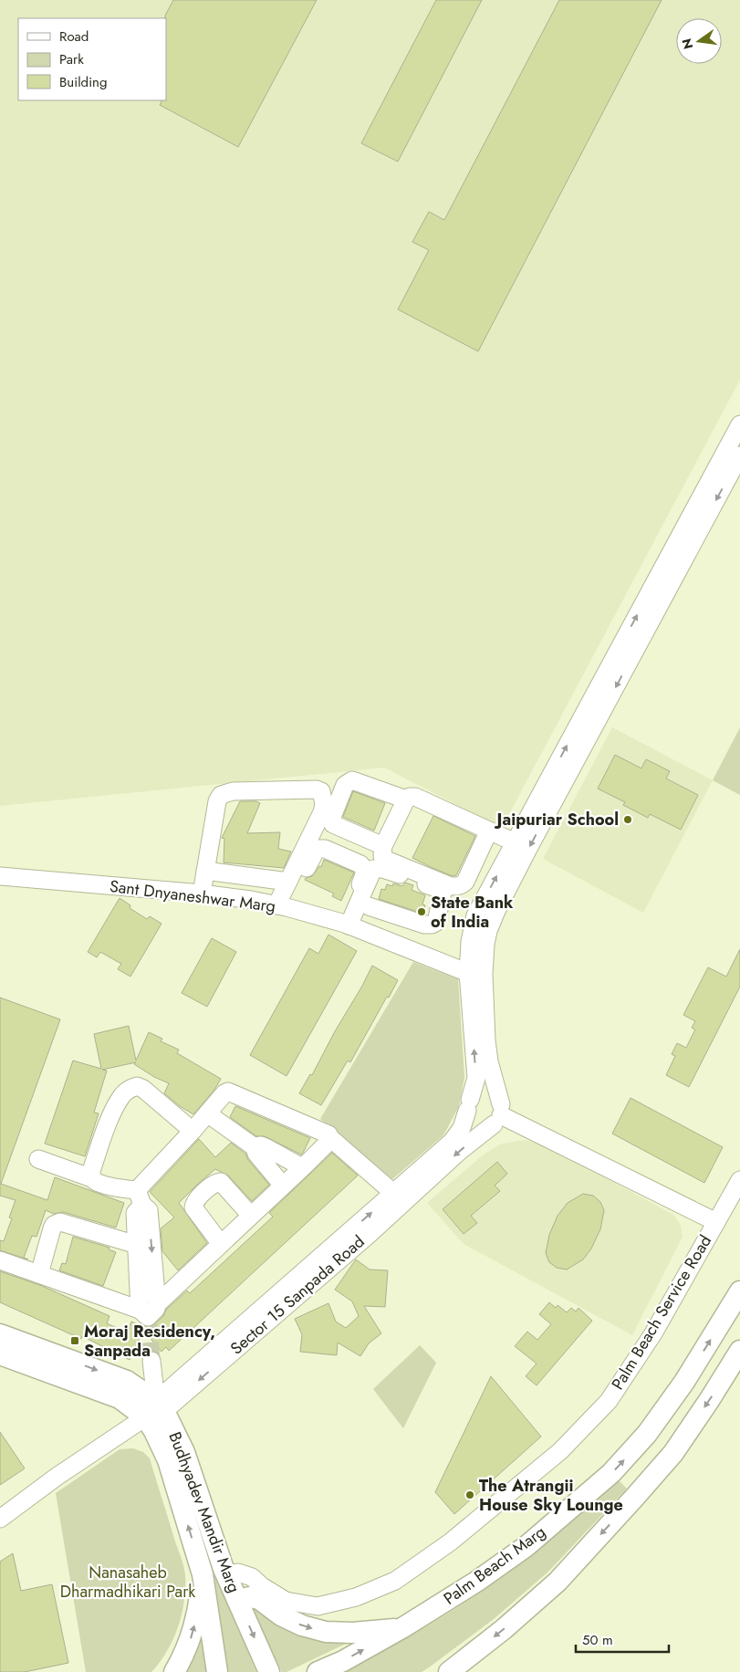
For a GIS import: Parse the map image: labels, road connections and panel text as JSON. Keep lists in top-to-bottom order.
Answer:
{
  "streets": {
    "main road": ["Budhyadev Mandir Marg", "Palm Beach Marg"],
    "street": ["Sant Dnyaneshwar Marg", "Sector 15 Sanpada Road", "Palm Beach Service Road"]
  },
  "crossings": [
    ["Sant Dnyaneshwar Marg", "Sector 15 Sanpada Road"],
    ["Sector 15 Sanpada Road", "Budhyadev Mandir Marg"],
    ["Palm Beach Service Road", "Budhyadev Mandir Marg"]
  ],
  "parks": ["Nanasaheb Dharmadhikari Park"],
  "places": {
    "other": ["Jaipuriar School", "State Bank of India", "The Atrangii House Sky Lounge"],
    "transit": ["Moraj Residency, Sanpada"]
  },
  "legend": ["Road", "Park", "Building"],
  "scale_bar": "50 m",
  "north": "left"
}
